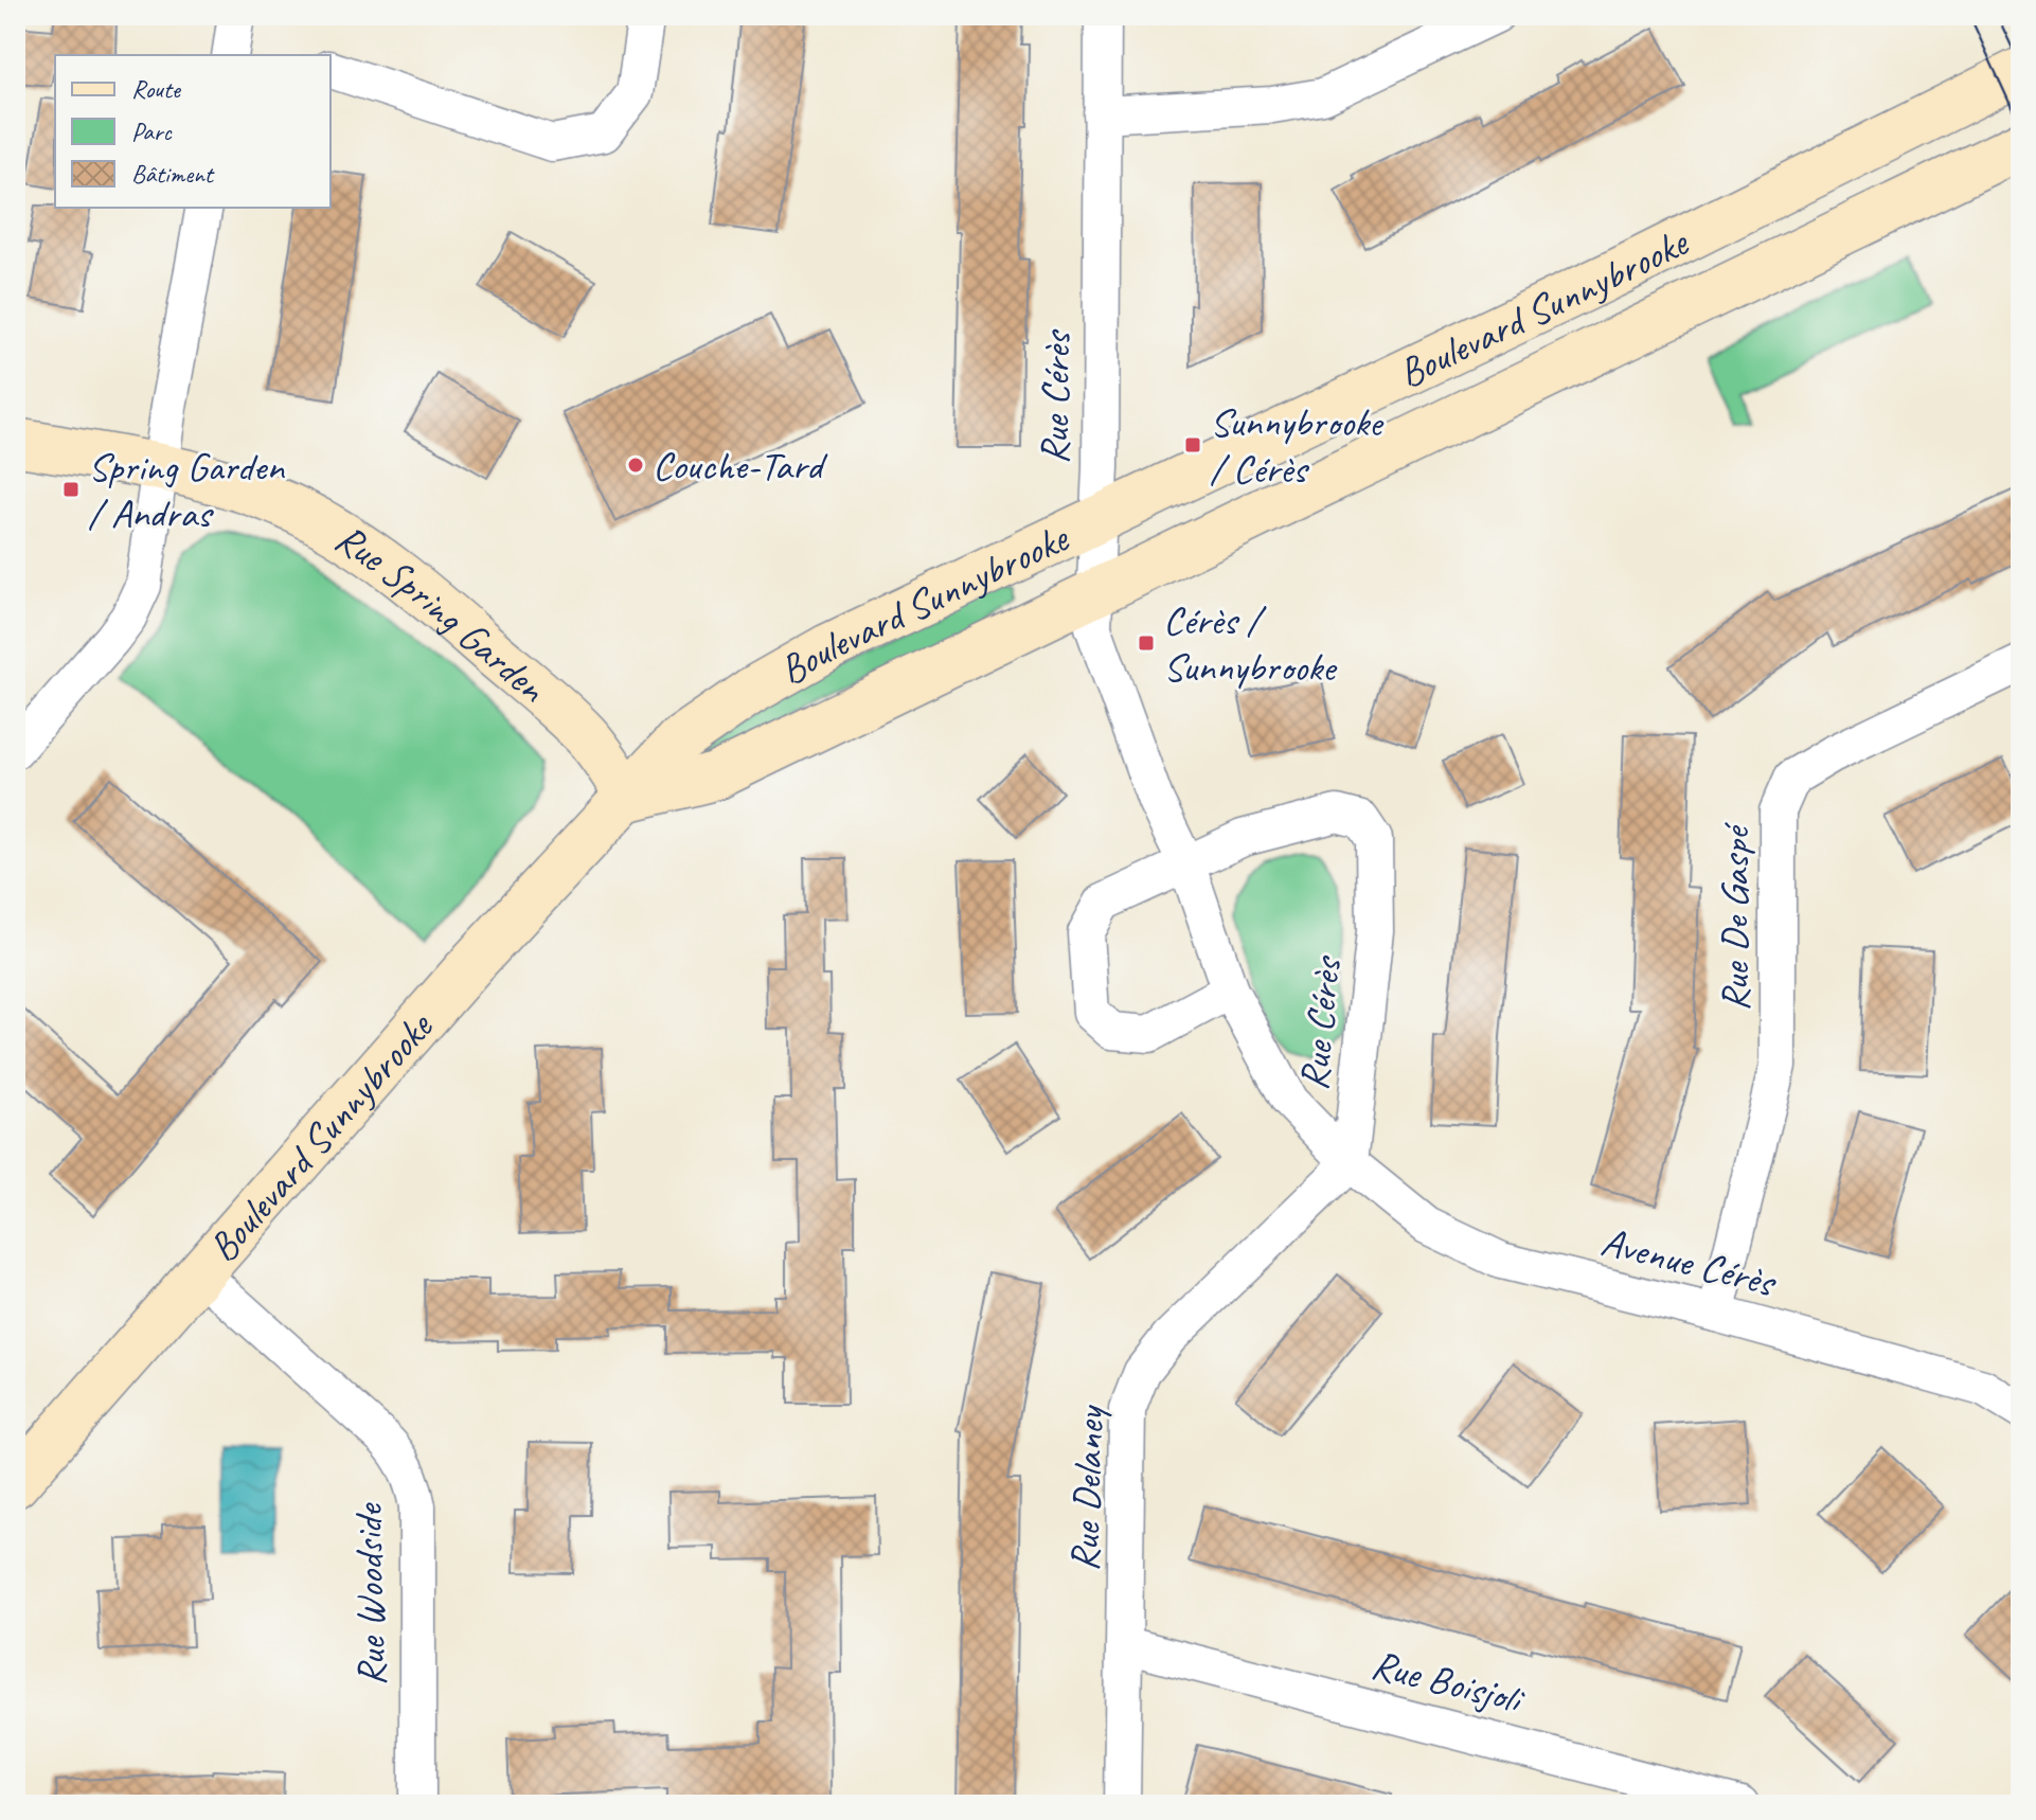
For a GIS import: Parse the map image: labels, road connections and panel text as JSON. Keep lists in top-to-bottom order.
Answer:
{
  "streets": {
    "street": [
      "Boulevard Sunnybrooke",
      "Rue Cérès",
      "Rue Spring Garden",
      "Rue De Gaspé",
      "Avenue Cérès",
      "Rue Delaney",
      "Rue Woodside",
      "Rue Boisjoli"
    ]
  },
  "crossings": [
    ["Boulevard Sunnybrooke", "Rue Cérès"],
    ["Boulevard Sunnybrooke", "Rue Spring Garden"],
    ["Boulevard Sunnybrooke", "Rue Woodside"],
    ["Rue Cérès", "Avenue Cérès"],
    ["Rue Cérès", "Rue Delaney"],
    ["Rue De Gaspé", "Avenue Cérès"],
    ["Avenue Cérès", "Rue Delaney"],
    ["Rue Delaney", "Rue Boisjoli"]
  ],
  "places": {
    "transit": ["Sunnybrooke / Cérès", "Spring Garden / Andras", "Cérès / Sunnybrooke"],
    "other": ["Couche-Tard"]
  },
  "legend": ["Route", "Parc", "Bâtiment"]
}
